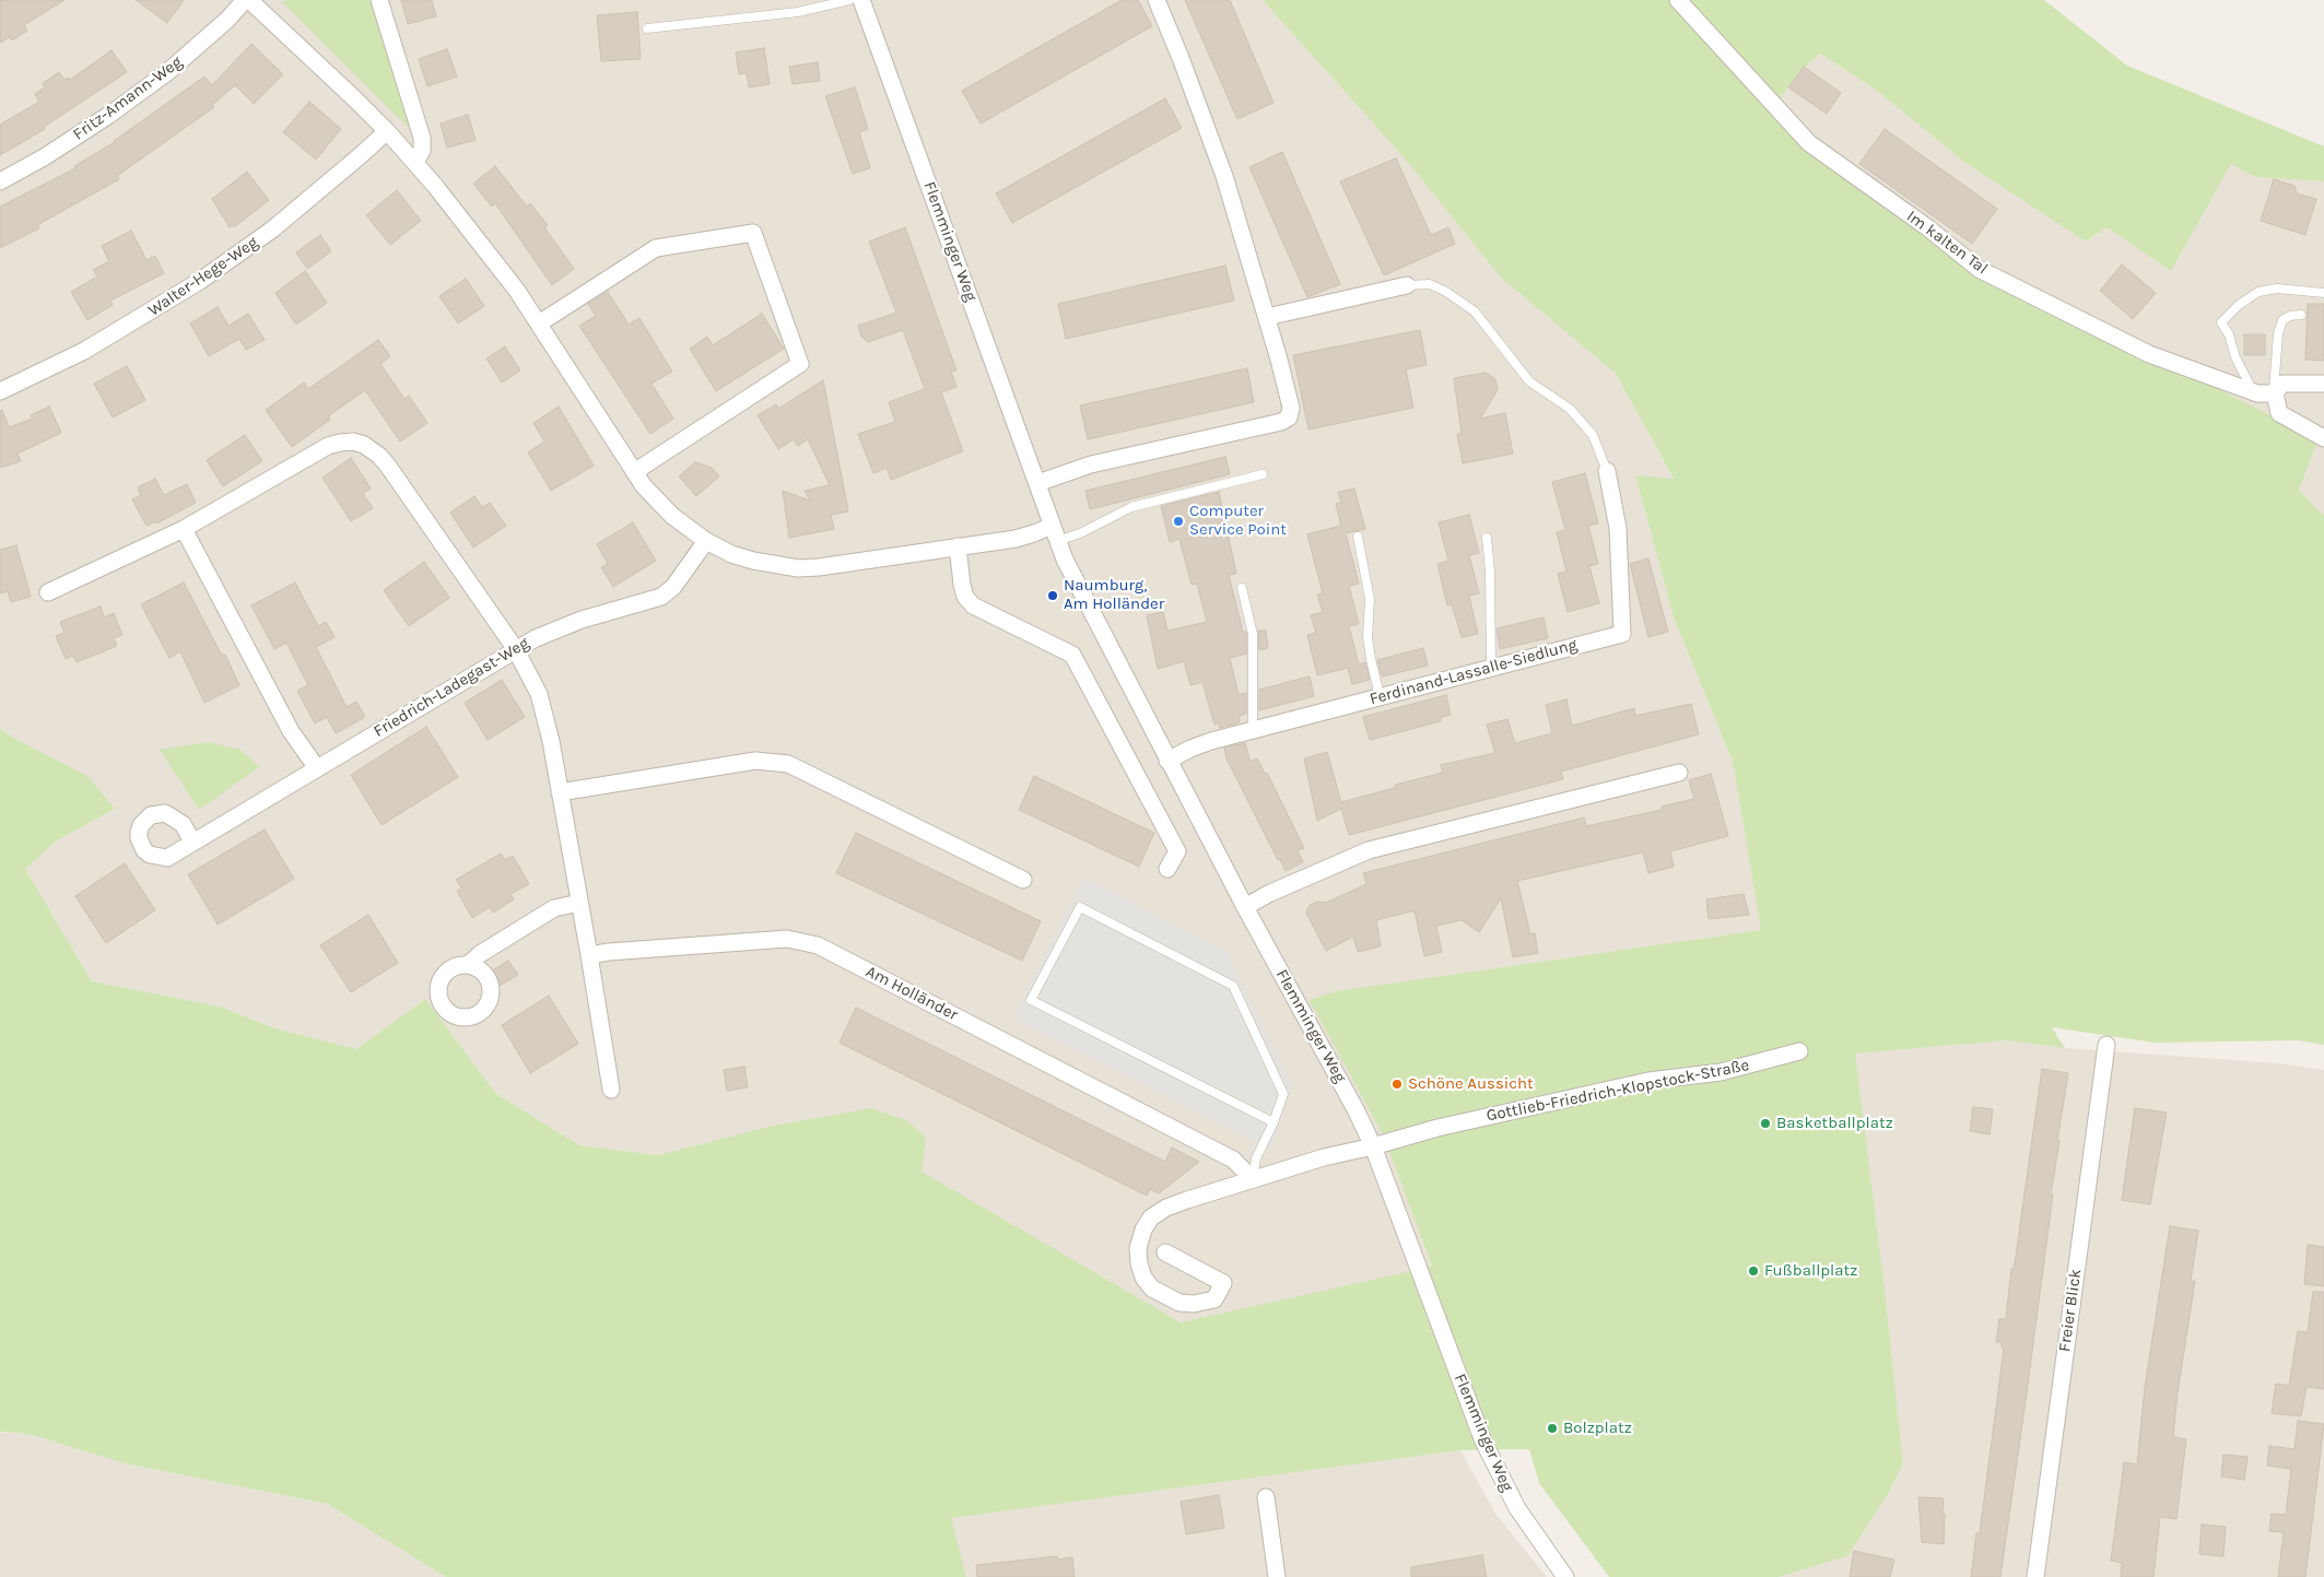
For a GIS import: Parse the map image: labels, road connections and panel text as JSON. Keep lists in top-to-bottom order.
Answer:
{
  "streets": {
    "street": [
      "Fritz-Amann-Weg",
      "Flemminger Weg",
      "Im kalten Tal",
      "Walter-Hege-Weg",
      "Ferdinand-Lassalle-Siedlung",
      "Friedrich-Ladegast-Weg",
      "Am Holländer",
      "Gottlieb-Friedrich-Klopstock-Straße",
      "Freier Blick"
    ]
  },
  "crossings": [
    ["Flemminger Weg", "Ferdinand-Lassalle-Siedlung"],
    ["Flemminger Weg", "Gottlieb-Friedrich-Klopstock-Straße"]
  ],
  "places": [
    "Computer Service Point",
    "Naumburg, Am Holländer",
    "Schöne Aussicht",
    "Basketballplatz",
    "Fußballplatz",
    "Bolzplatz"
  ]
}
